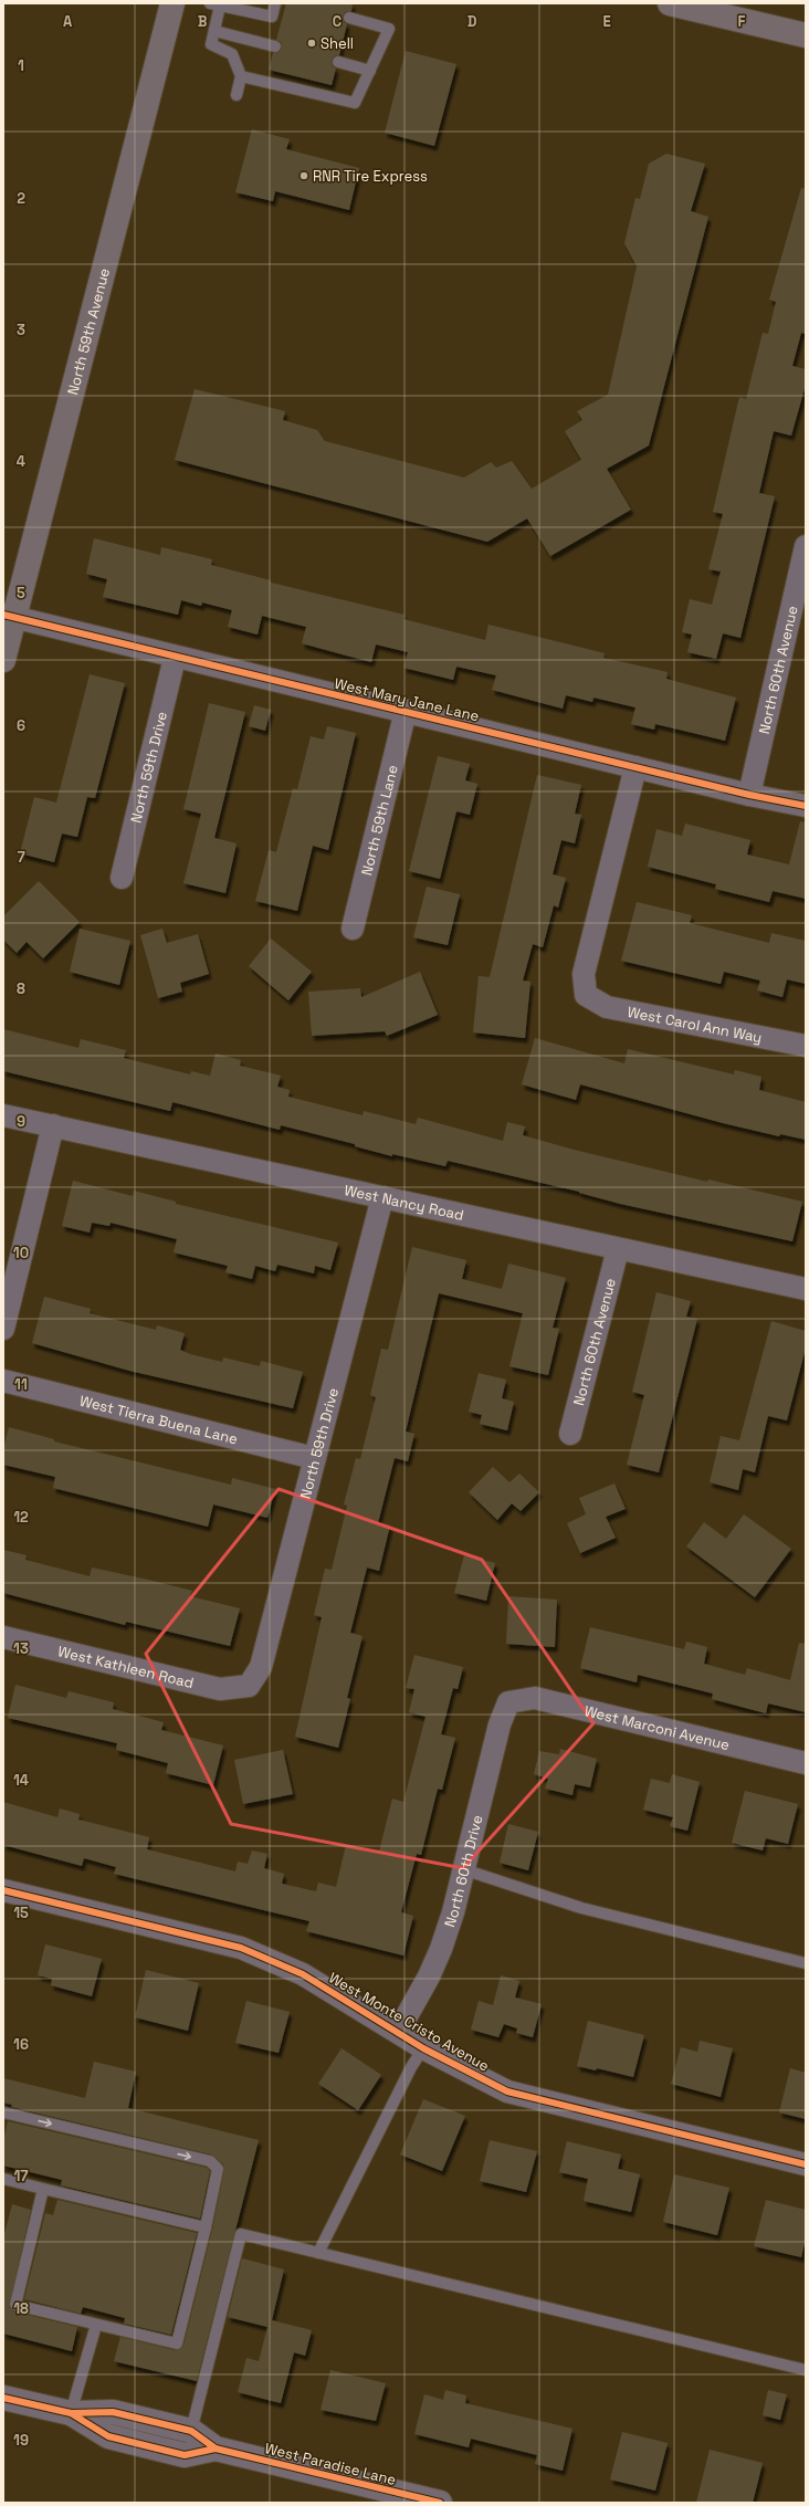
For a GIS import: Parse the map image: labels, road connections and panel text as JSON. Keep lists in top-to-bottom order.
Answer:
{
  "streets": {
    "main road": ["North 59th Avenue"],
    "street": [
      "North 60th Avenue",
      "West Mary Jane Lane",
      "North 59th Drive",
      "North 59th Lane",
      "West Carol Ann Way",
      "West Nancy Road",
      "West Tierra Buena Lane",
      "West Kathleen Road",
      "West Marconi Avenue",
      "North 60th Drive",
      "West Monte Cristo Avenue",
      "West Paradise Lane"
    ]
  },
  "crossings": [
    ["North 59th Avenue", "West Mary Jane Lane"],
    ["North 60th Avenue", "West Mary Jane Lane"],
    ["North 60th Avenue", "West Nancy Road"],
    ["West Mary Jane Lane", "North 59th Drive"],
    ["West Mary Jane Lane", "North 59th Lane"],
    ["West Mary Jane Lane", "West Carol Ann Way"],
    ["North 59th Drive", "West Nancy Road"],
    ["North 59th Drive", "West Tierra Buena Lane"],
    ["North 59th Drive", "West Kathleen Road"],
    ["West Marconi Avenue", "North 60th Drive"],
    ["North 60th Drive", "West Monte Cristo Avenue"]
  ],
  "places": ["Shell", "RNR Tire Express"],
  "grid": {
    "columns": [
      "A",
      "B",
      "C",
      "D",
      "E",
      "F"
    ],
    "rows": [
      "1",
      "2",
      "3",
      "4",
      "5",
      "6",
      "7",
      "8",
      "9",
      "10",
      "11",
      "12",
      "13",
      "14",
      "15",
      "16",
      "17",
      "18",
      "19"
    ]
  }
}
